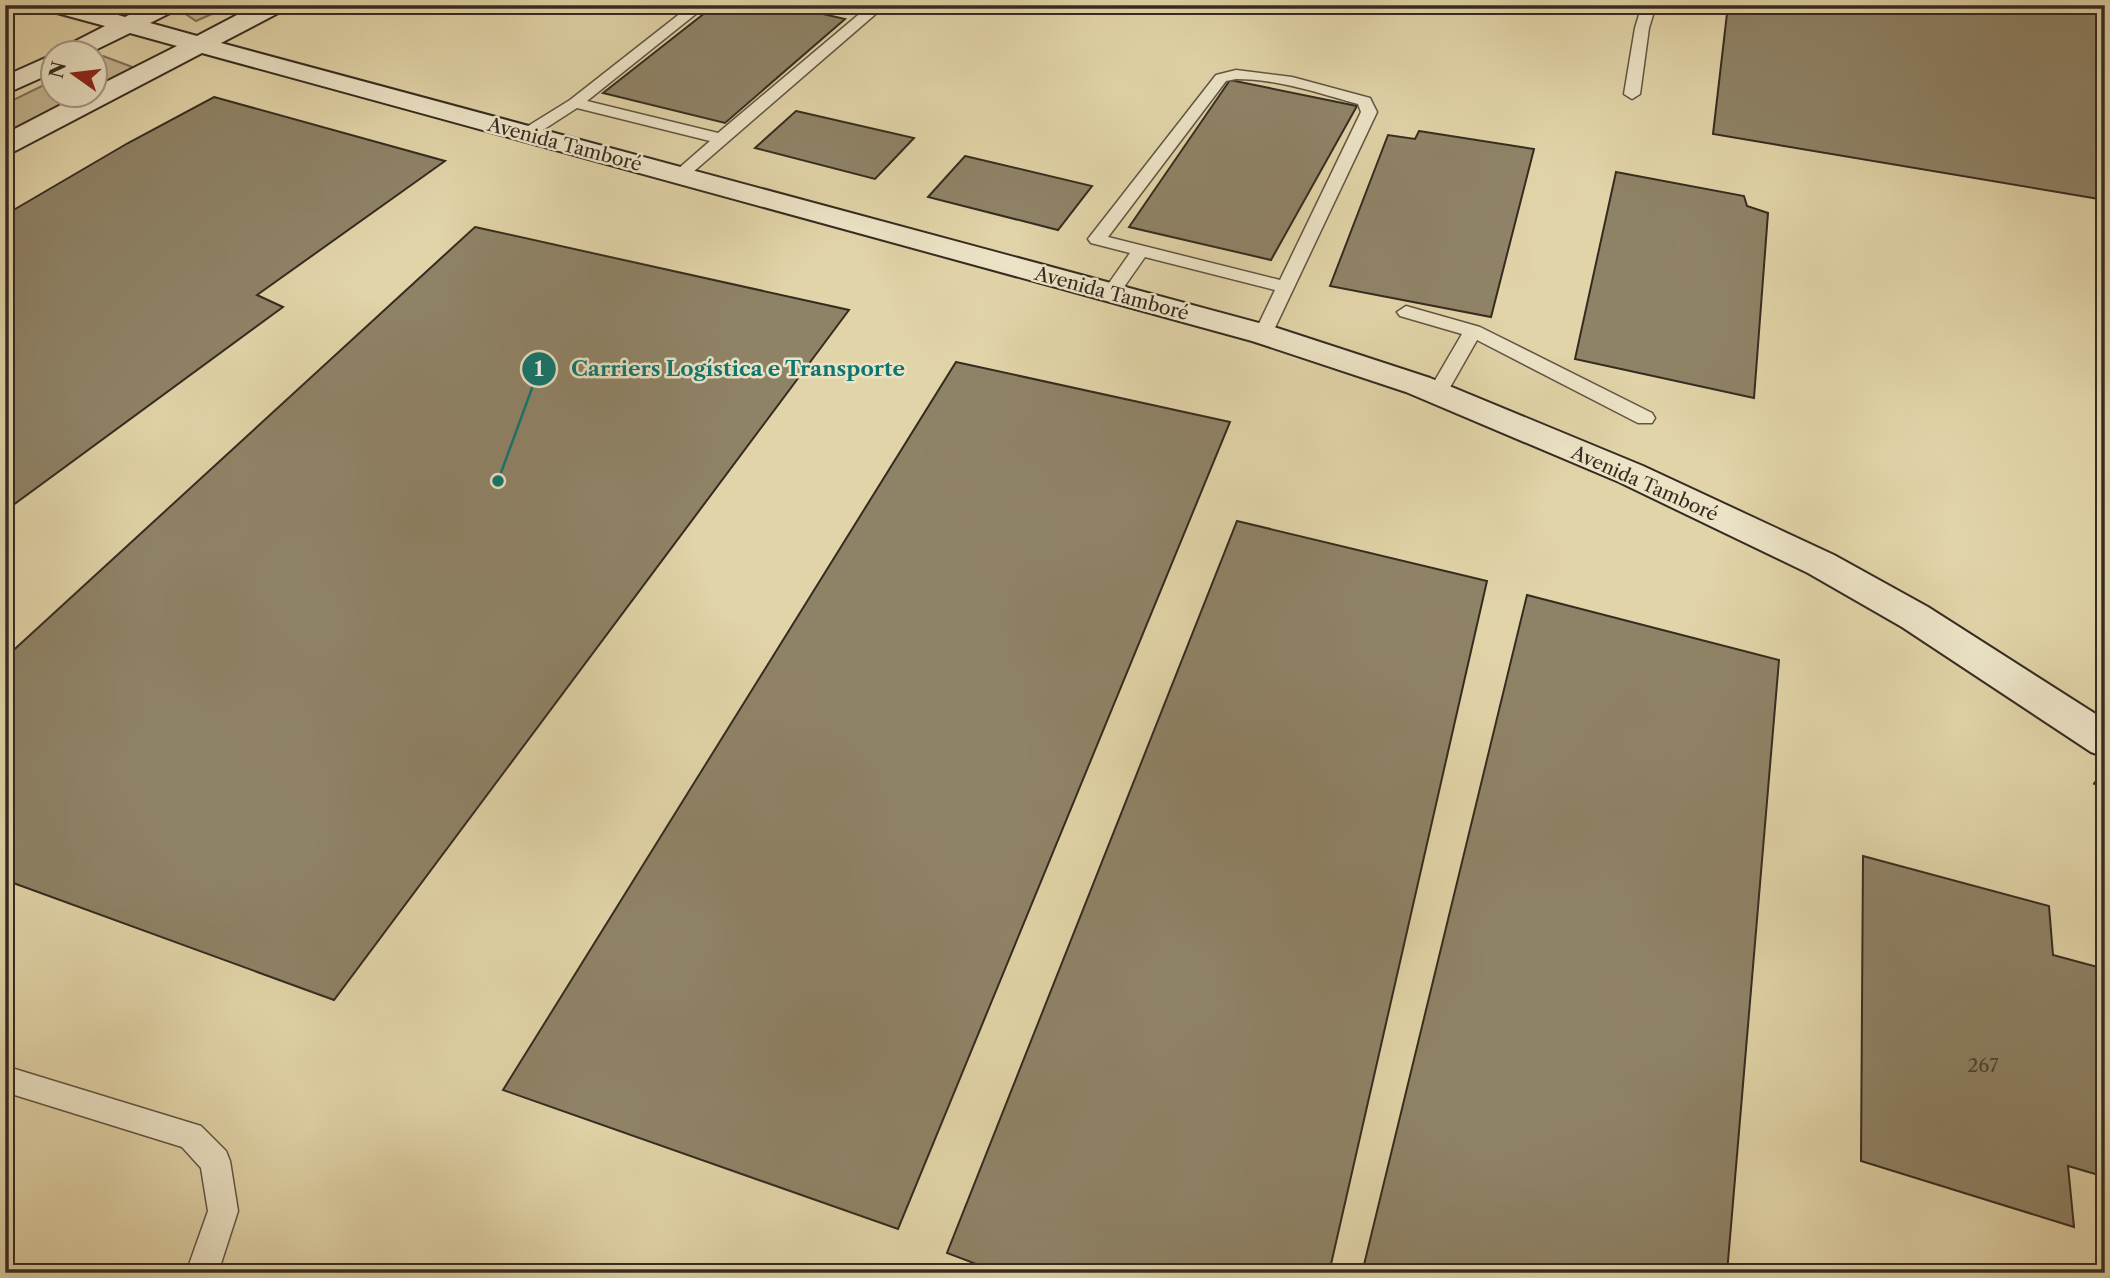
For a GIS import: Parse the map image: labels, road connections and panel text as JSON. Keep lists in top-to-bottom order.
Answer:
{
  "streets": {
    "street": ["Avenida Tamboré"]
  },
  "places": ["Carriers Logística e Transporte"],
  "house_numbers": ["267"],
  "north": "left"
}
